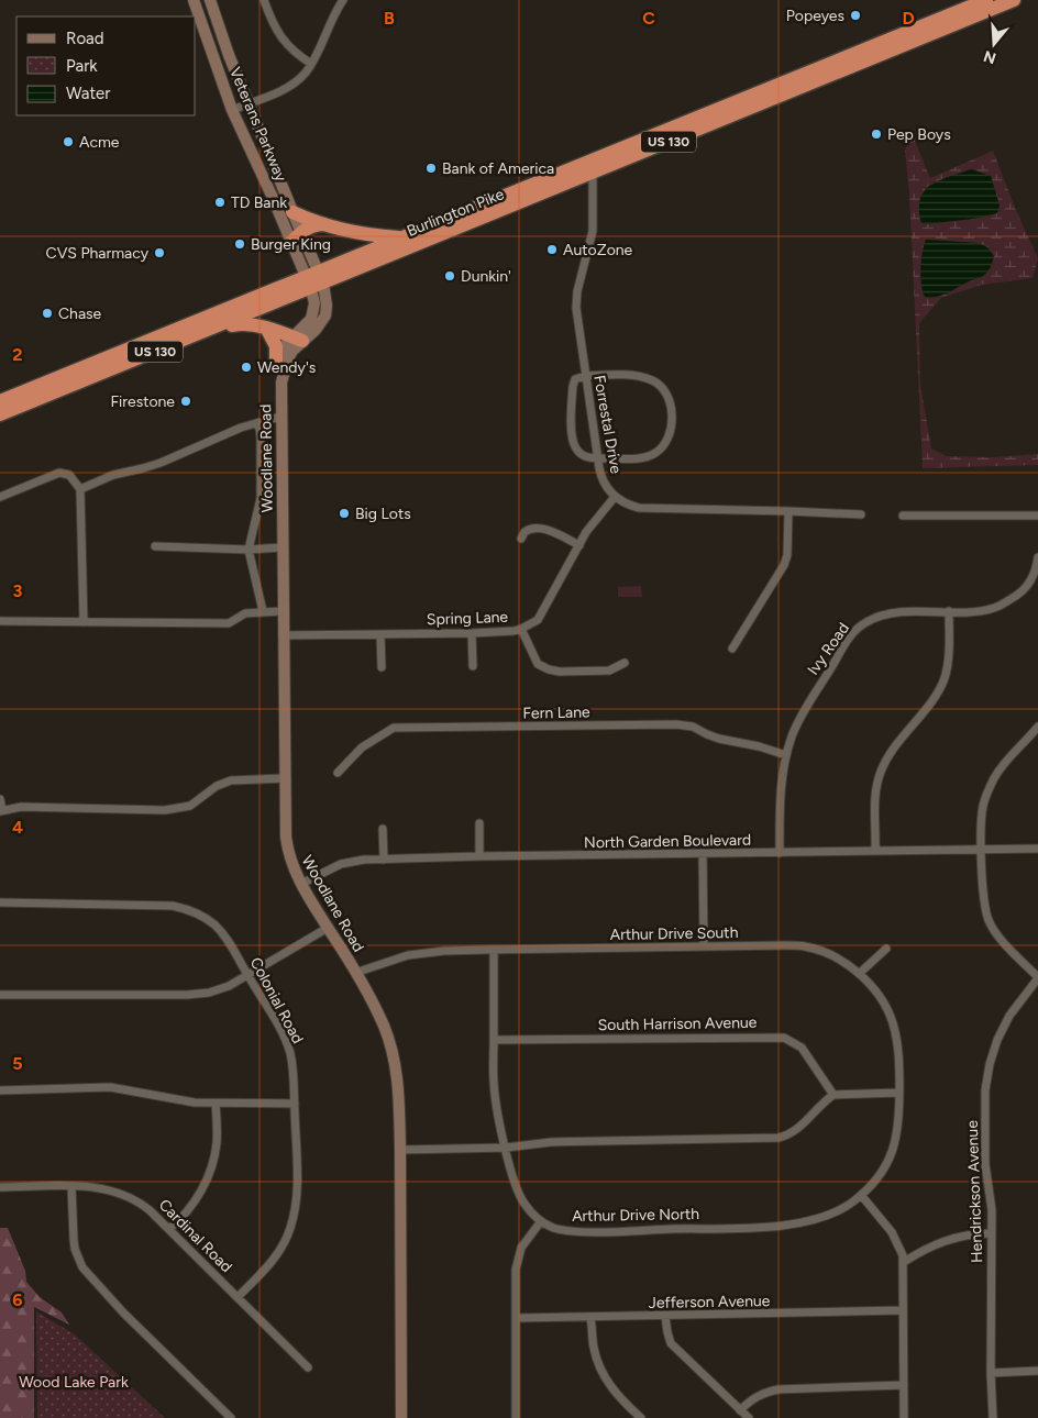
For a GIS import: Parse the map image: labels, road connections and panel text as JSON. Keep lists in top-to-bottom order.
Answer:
{
  "streets": {
    "highway": ["US 130", "Burlington Pike"],
    "street": [
      "Veterans Parkway",
      "Forrestal Drive",
      "Woodlane Road",
      "Spring Lane",
      "Ivy Road",
      "Fern Lane",
      "North Garden Boulevard",
      "Arthur Drive South",
      "Colonial Road",
      "South Harrison Avenue",
      "Hendrickson Avenue",
      "Arthur Drive North",
      "Cardinal Road",
      "Jefferson Avenue"
    ]
  },
  "crossings": [
    ["Veterans Parkway", "Burlington Pike"],
    ["Veterans Parkway", "Woodlane Road"],
    ["Burlington Pike", "Forrestal Drive"],
    ["Burlington Pike", "Woodlane Road"],
    ["Forrestal Drive", "Spring Lane"],
    ["Woodlane Road", "Spring Lane"],
    ["Woodlane Road", "North Garden Boulevard"],
    ["Woodlane Road", "Arthur Drive South"],
    ["Ivy Road", "Fern Lane"],
    ["Ivy Road", "North Garden Boulevard"],
    ["Arthur Drive South", "Arthur Drive North"],
    ["Colonial Road", "Cardinal Road"]
  ],
  "parks": ["Wood Lake Park"],
  "places": [
    "Popeyes",
    "Pep Boys",
    "Acme",
    "Bank of America",
    "TD Bank",
    "Burger King",
    "AutoZone",
    "CVS Pharmacy",
    "Dunkin'",
    "Chase",
    "Wendy's",
    "Firestone",
    "Big Lots"
  ],
  "legend": ["Road", "Park", "Water"],
  "north": "bottom",
  "grid": {
    "columns": ["B", "C", "D"],
    "rows": [
      "2",
      "3",
      "4",
      "5",
      "6"
    ]
  }
}
